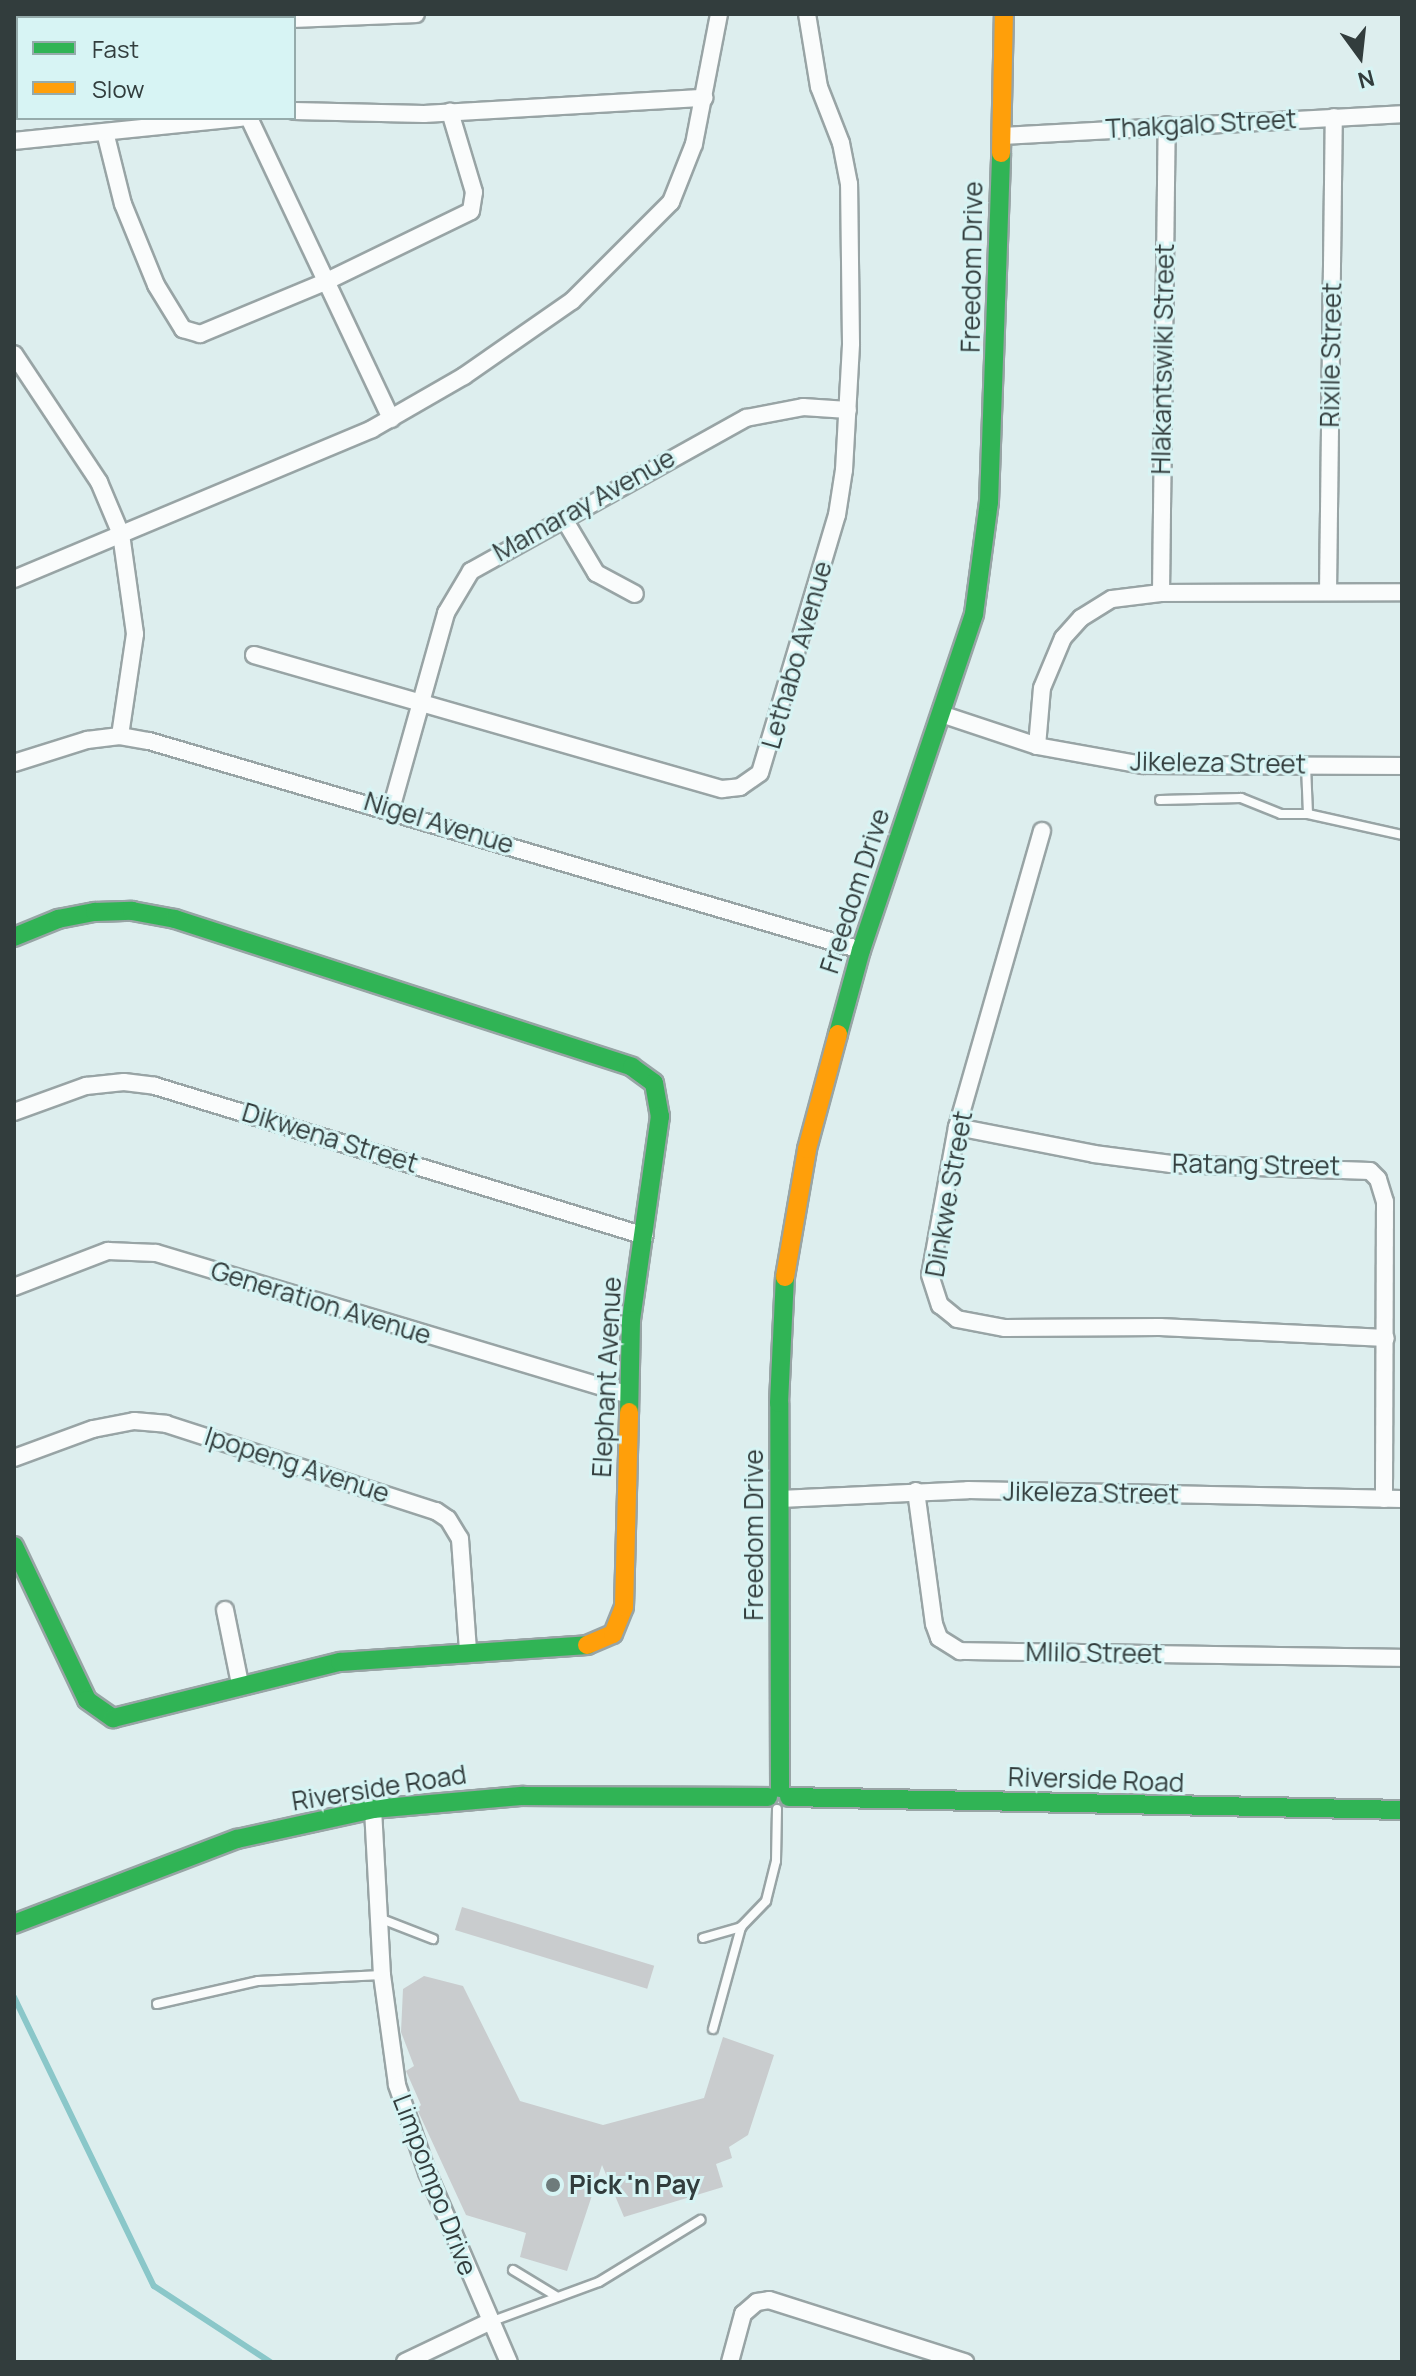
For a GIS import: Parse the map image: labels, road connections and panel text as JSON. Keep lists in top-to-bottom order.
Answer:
{
  "streets": {
    "street": [
      "Thakgalo Street",
      "Freedom Drive",
      "Rixile Street",
      "Hlakantswiki Street",
      "Mamaray Avenue",
      "Lethabo Avenue",
      "Jikeleza Street",
      "Nigel Avenue",
      "Dikwena Street",
      "Ratang Street",
      "Dinkwe Street",
      "Generation Avenue",
      "Elephant Avenue",
      "Ipopeng Avenue",
      "Mlilo Street",
      "Riverside Road",
      "Limpompo Drive"
    ]
  },
  "crossings": [
    ["Thakgalo Street", "Freedom Drive"],
    ["Thakgalo Street", "Rixile Street"],
    ["Thakgalo Street", "Hlakantswiki Street"],
    ["Freedom Drive", "Jikeleza Street"],
    ["Freedom Drive", "Nigel Avenue"],
    ["Freedom Drive", "Riverside Road"],
    ["Mamaray Avenue", "Lethabo Avenue"],
    ["Mamaray Avenue", "Nigel Avenue"],
    ["Jikeleza Street", "Ratang Street"],
    ["Jikeleza Street", "Mlilo Street"],
    ["Dikwena Street", "Elephant Avenue"],
    ["Ratang Street", "Dinkwe Street"],
    ["Generation Avenue", "Elephant Avenue"],
    ["Elephant Avenue", "Ipopeng Avenue"],
    ["Riverside Road", "Limpompo Drive"]
  ],
  "places": ["Pick 'n Pay"],
  "legend": ["Fast", "Slow"],
  "north": "bottom"
}
